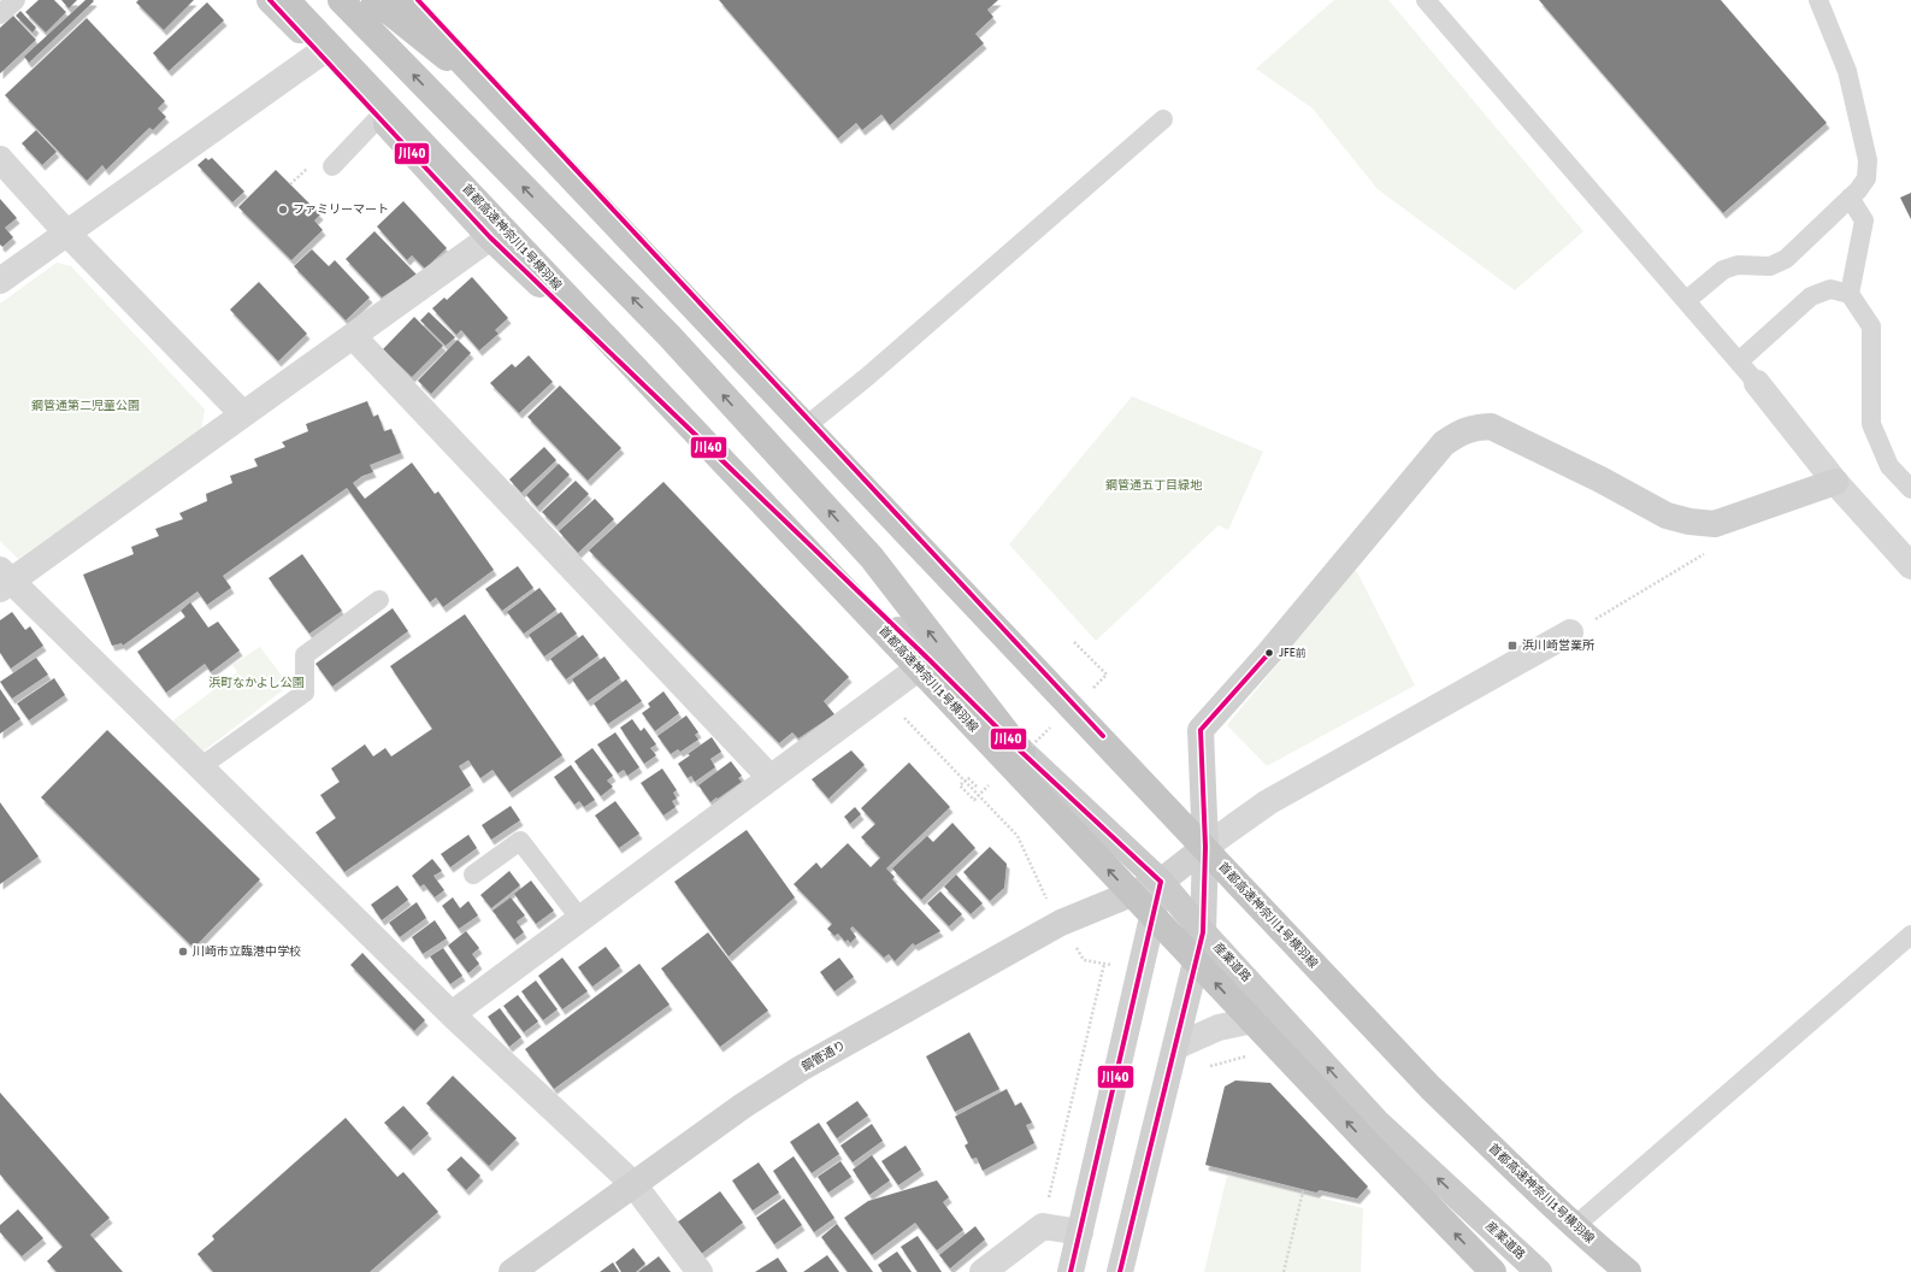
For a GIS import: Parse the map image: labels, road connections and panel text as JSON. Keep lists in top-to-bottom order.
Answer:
{
  "streets": {
    "highway": ["首都高速神奈川1号横羽線"],
    "main road": ["産業道路"],
    "street": ["鋼管通り"]
  },
  "crossings": [
    ["産業道路", "鋼管通り"]
  ],
  "parks": ["鋼管通第二児童公園", "鋼管通五丁目緑地", "浜町なかよし公園"],
  "places": {
    "other": ["ファミリーマート", "JFE前", "川崎市立臨港中学校"],
    "transit": ["浜川崎営業所"]
  },
  "lines": ["transit line 川40"]
}
